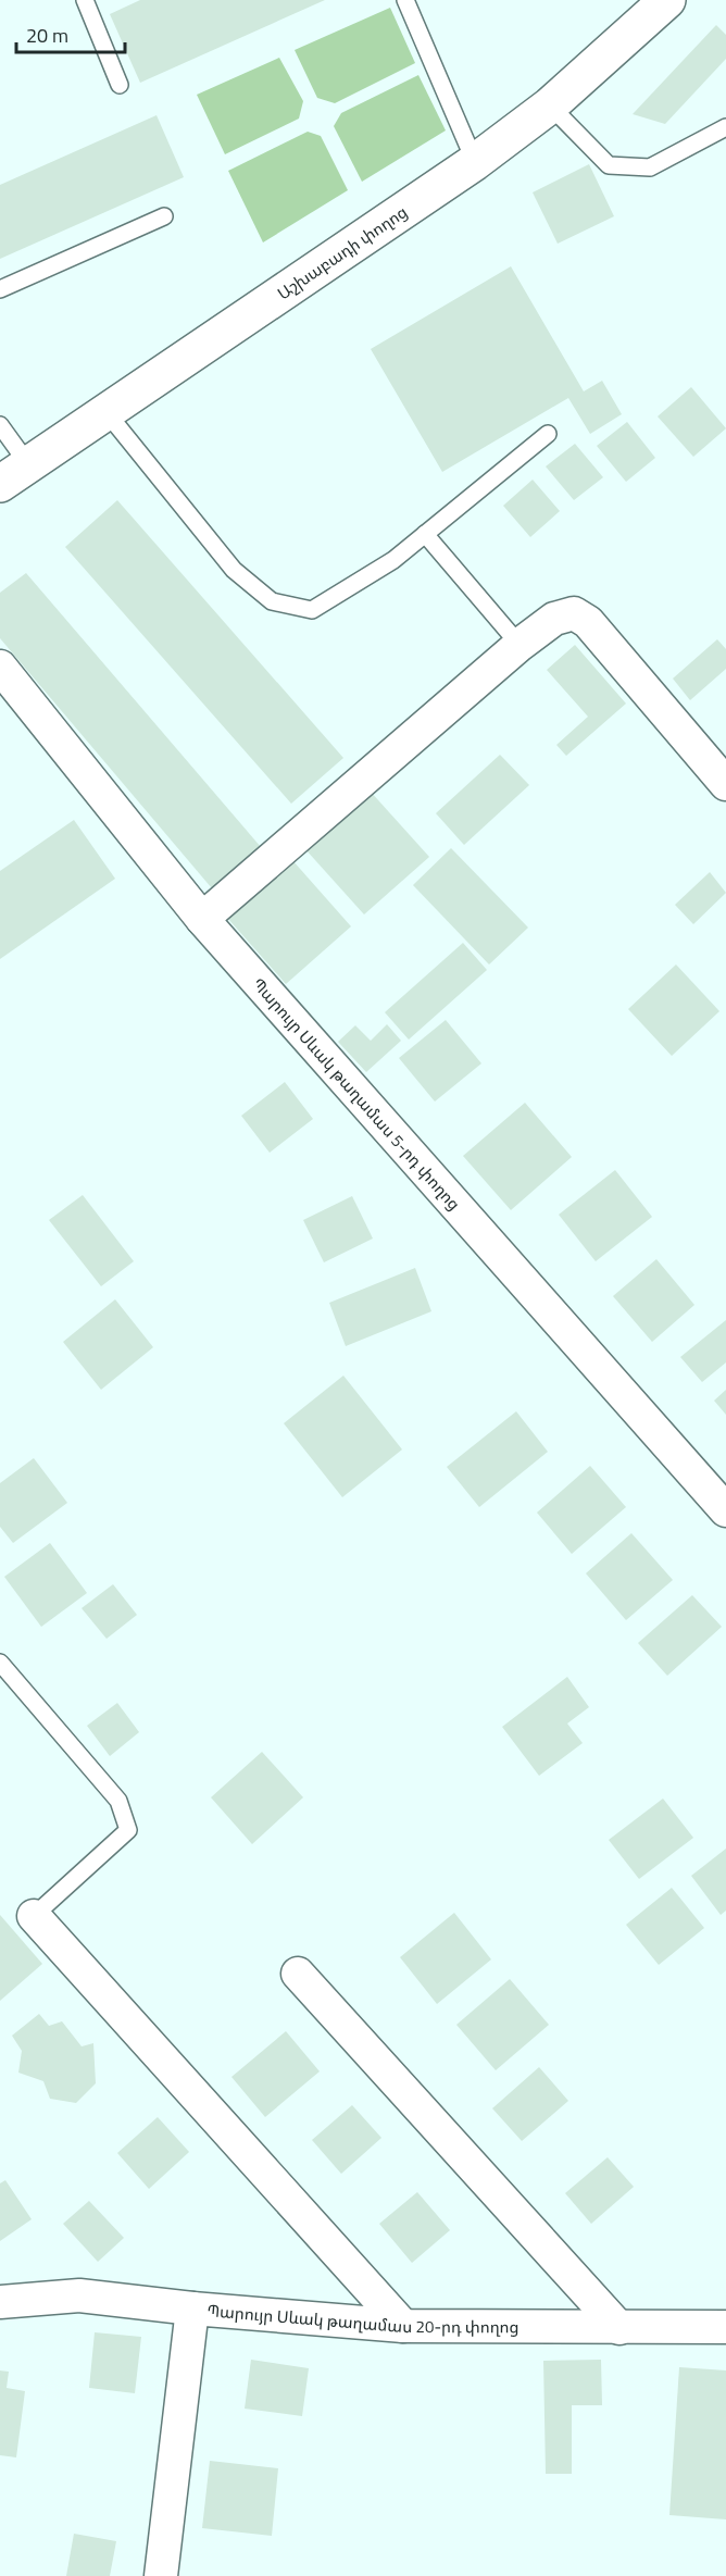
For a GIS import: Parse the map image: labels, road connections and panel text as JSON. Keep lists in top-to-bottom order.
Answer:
{
  "streets": {
    "street": ["Աշխաբադի փողոց", "Պարույր Սևակ թաղամաս 5-րդ փողոց", "Պարույր Սևակ թաղամաս 20-րդ փողոց"]
  },
  "scale_bar": "20 m"
}
